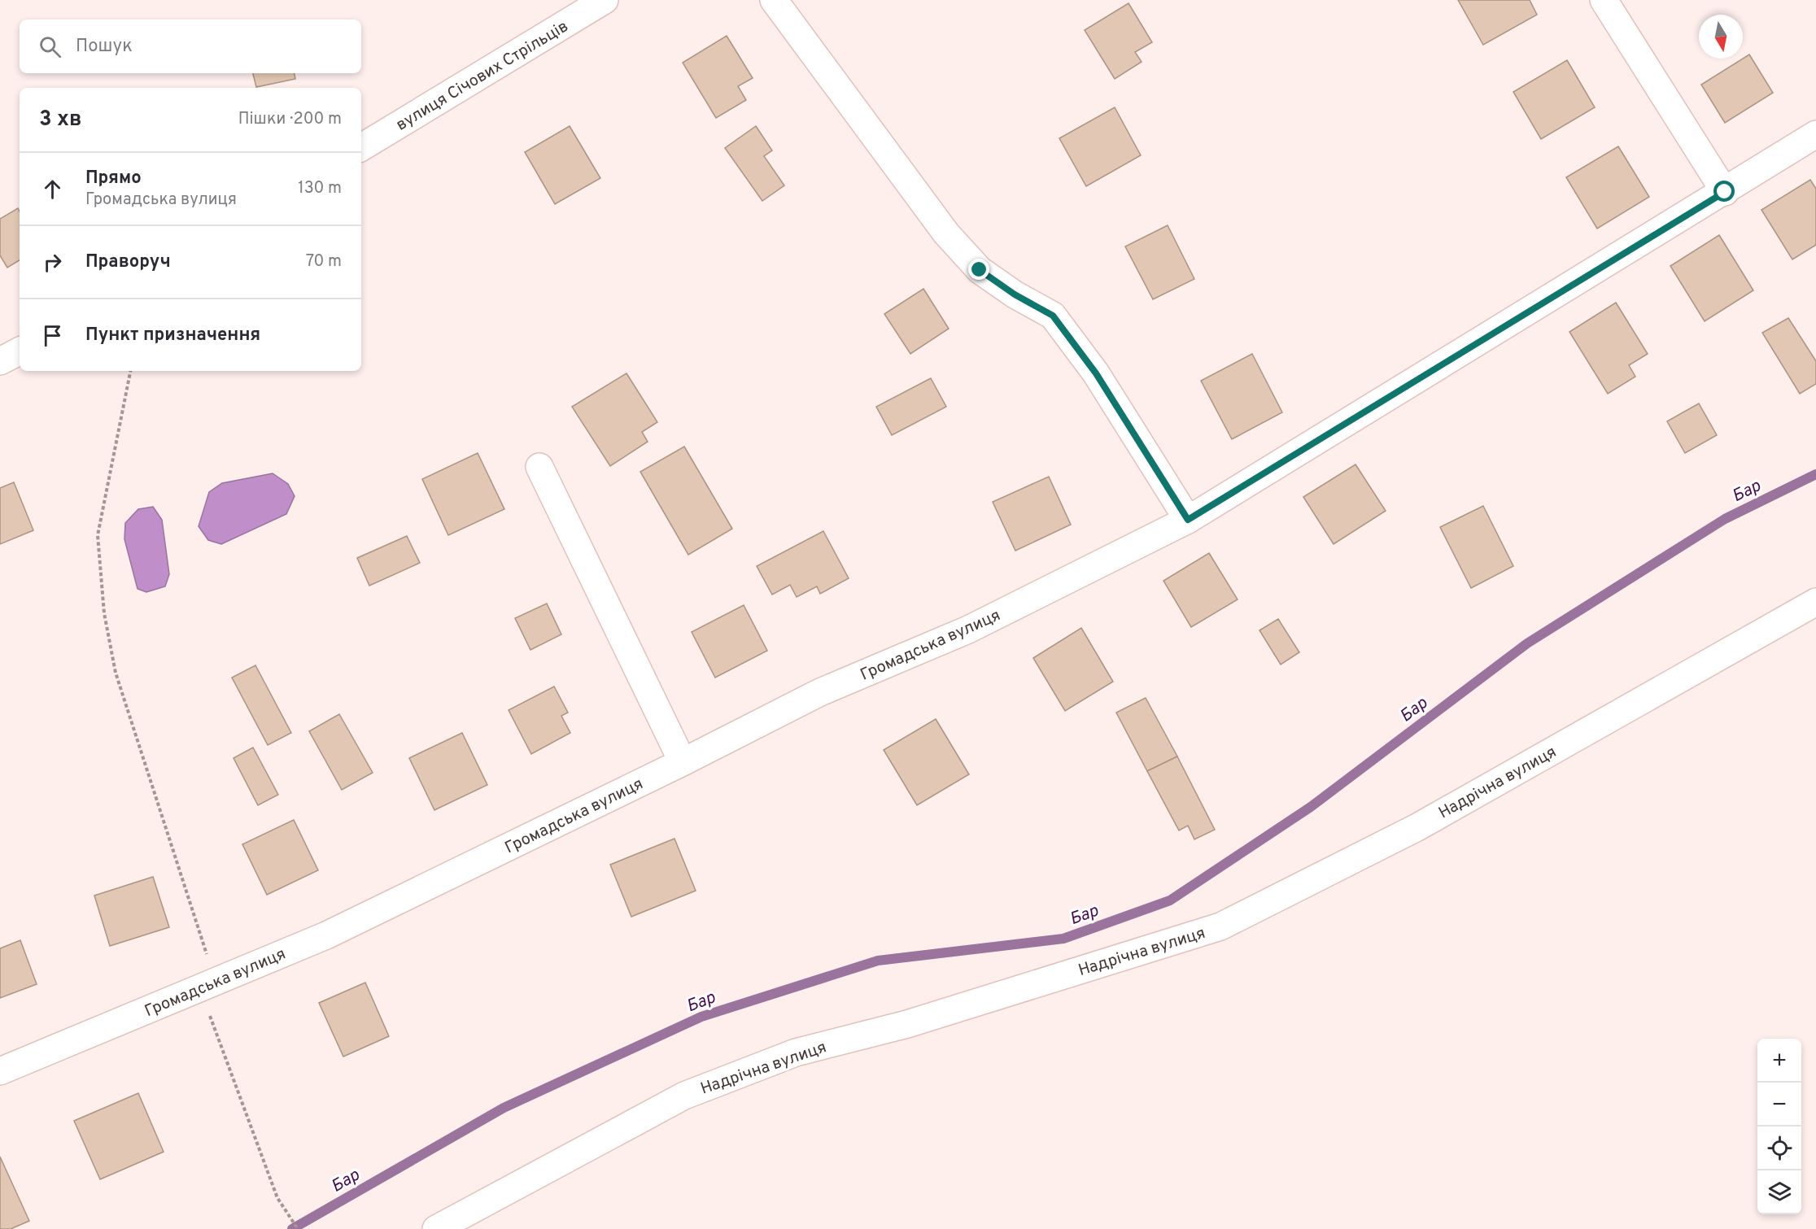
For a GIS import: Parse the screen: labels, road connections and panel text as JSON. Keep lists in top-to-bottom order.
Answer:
{
  "streets": {
    "street": ["вулиця Січових Стрільців", "Громадська вулиця", "Надрічна вулиця"]
  },
  "water": ["Бар"],
  "north": "bottom",
  "page": {
    "search": "Пошук",
    "heading": ["3 хв", "Пішки · 200 m"],
    "list": [
      ["Прямо", "Громадська вулиця", "130 m"],
      ["Праворуч", "70 m"],
      "Пункт призначення"
    ],
    "map_buttons": ["+", "−"]
  }
}
